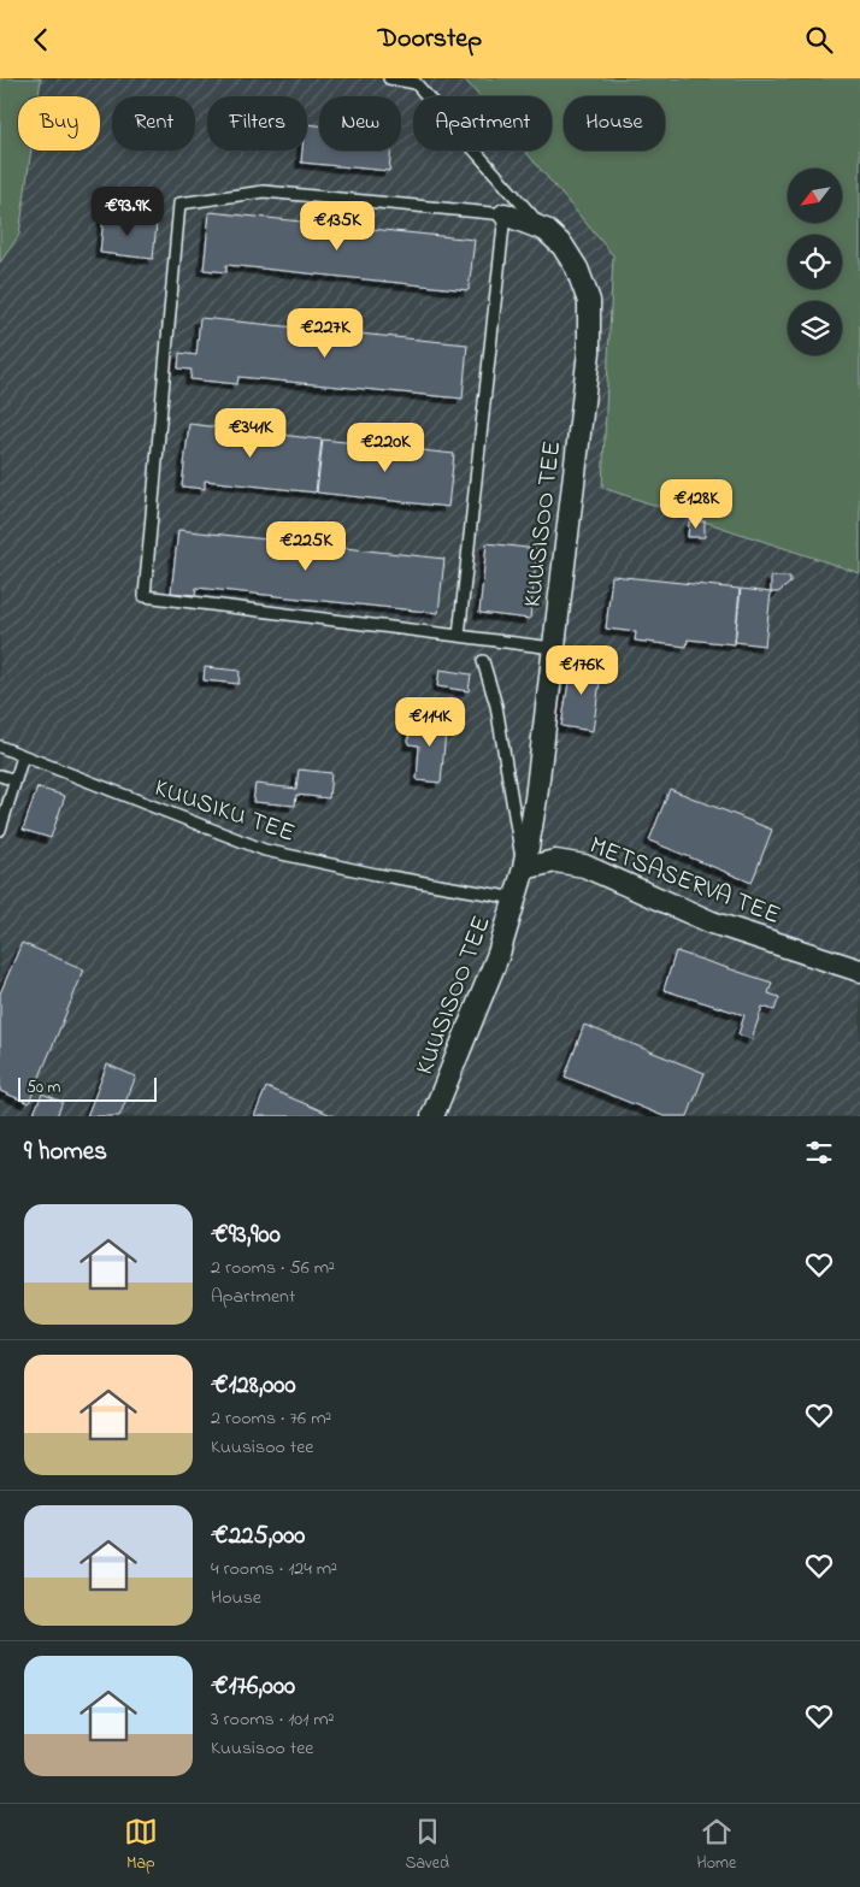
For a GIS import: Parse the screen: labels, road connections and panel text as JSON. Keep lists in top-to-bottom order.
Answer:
{
  "streets": {
    "street": ["KUUSISOO TEE", "METSASERVA TEE"],
    "lane": ["KUUSIKU TEE"]
  },
  "crossings": [
    ["KUUSISOO TEE", "KUUSIKU TEE"],
    ["KUUSISOO TEE", "METSASERVA TEE"]
  ],
  "scale_bar": "50 m",
  "north": "bottom left",
  "page": {
    "header": "Doorstep",
    "chip": [
      "Buy",
      "Rent",
      "Filters",
      "New",
      "Apartment",
      "House"
    ],
    "price": [
      "€93.9K",
      "€135K",
      "€227K",
      "€341K",
      "€220K",
      "€128K",
      "€225K",
      "€176K",
      "€114K"
    ],
    "scale": "50 m",
    "heading": "9 homes",
    "list": [
      {
        "name": "€93,900",
        "note": "2 rooms · 56 m² · Apartment"
      },
      {
        "name": "€128,000",
        "note": "2 rooms · 76 m² · Kuusisoo tee"
      },
      {
        "name": "€225,000",
        "note": "4 rooms · 124 m² · House"
      },
      {
        "name": "€176,000",
        "note": "3 rooms · 101 m² · Kuusisoo tee"
      }
    ],
    "tabs": ["Map", "Saved", "Home"]
  }
}
